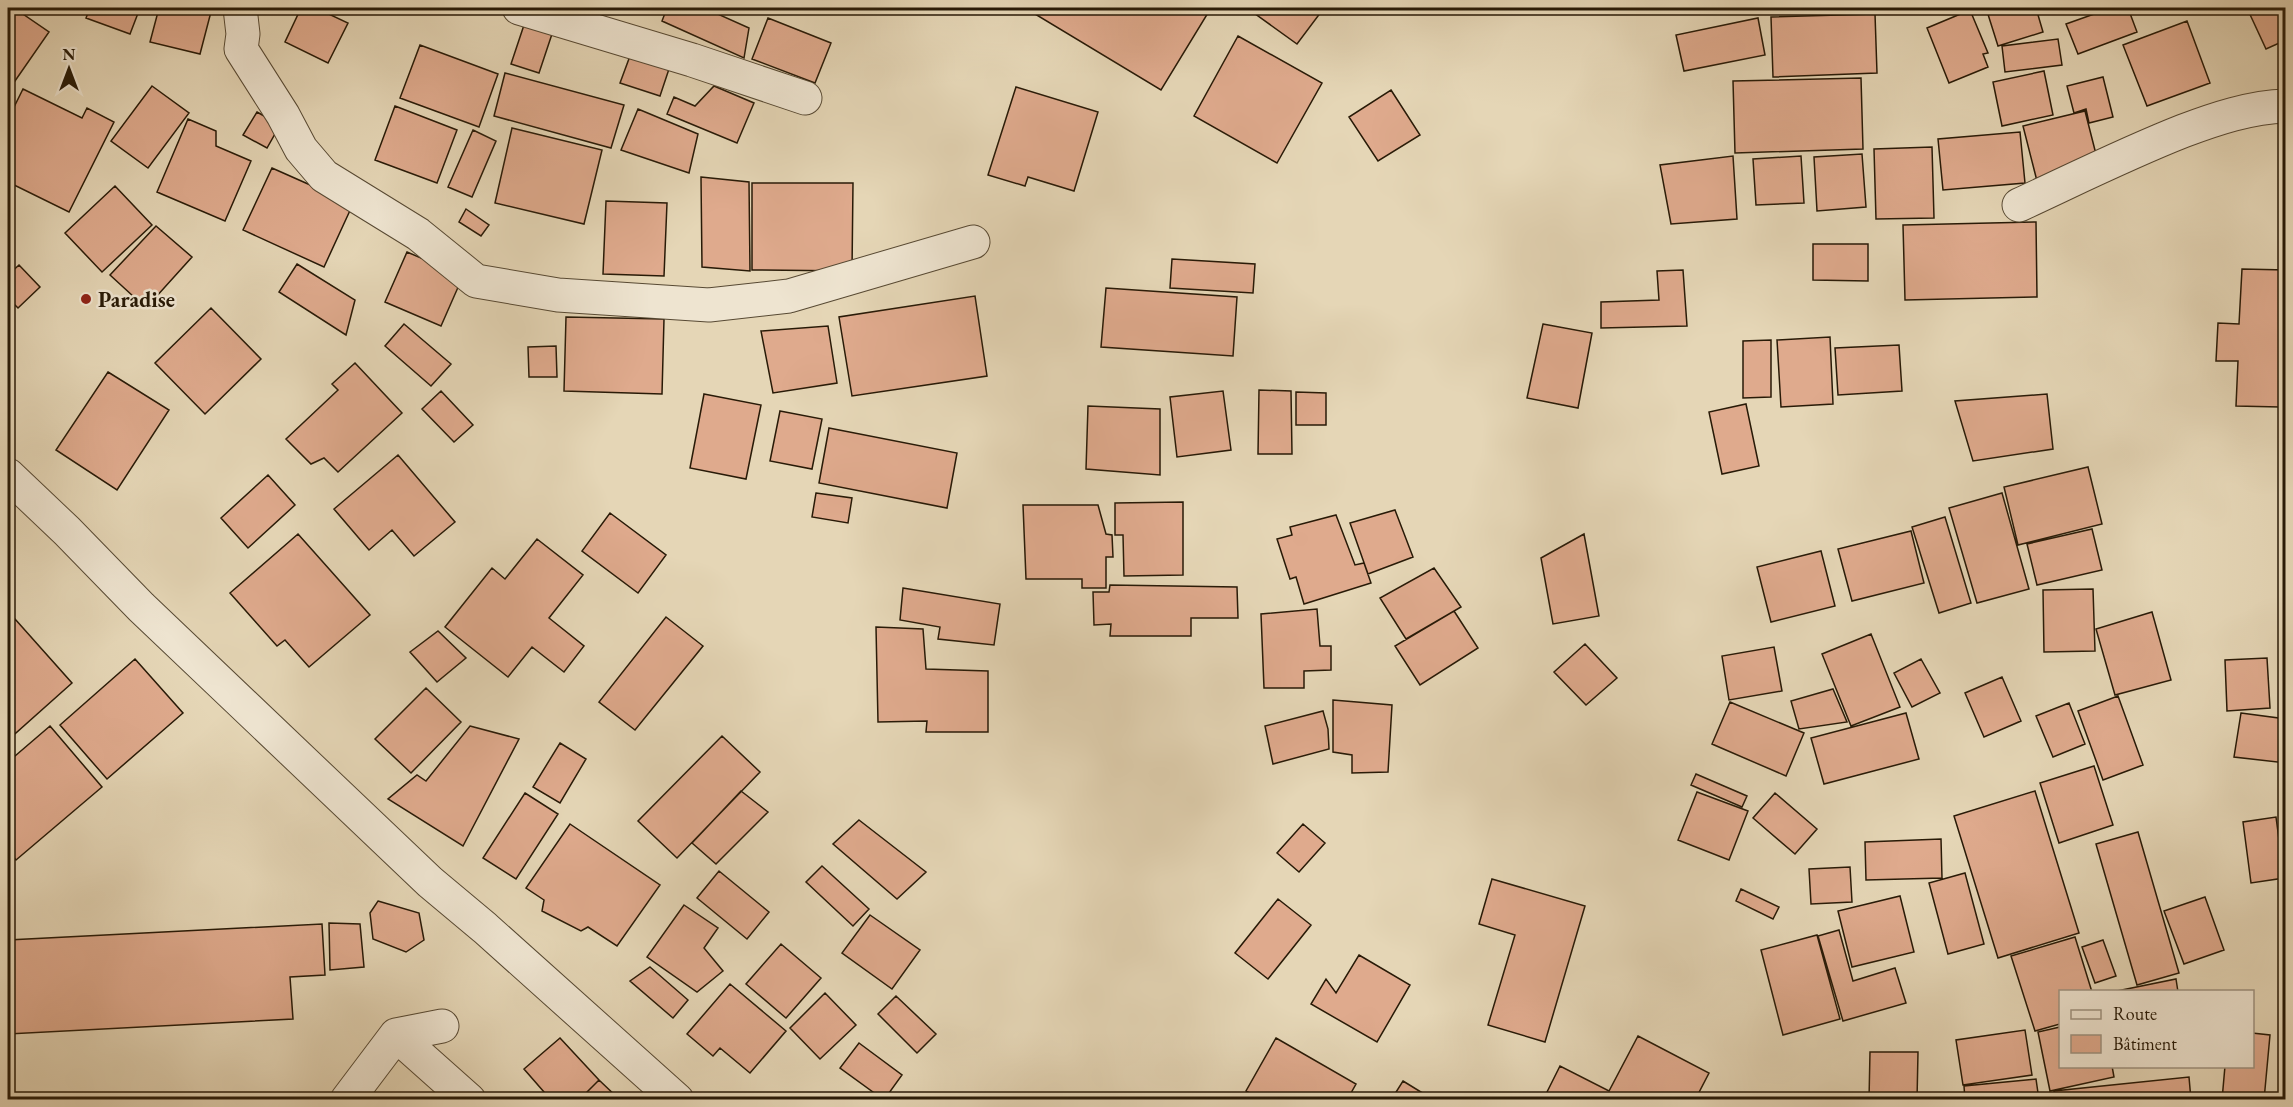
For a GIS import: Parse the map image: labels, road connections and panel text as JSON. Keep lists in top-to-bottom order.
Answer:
{
  "places": ["Paradise"],
  "legend": ["Route", "Bâtiment"],
  "north": "top"
}
